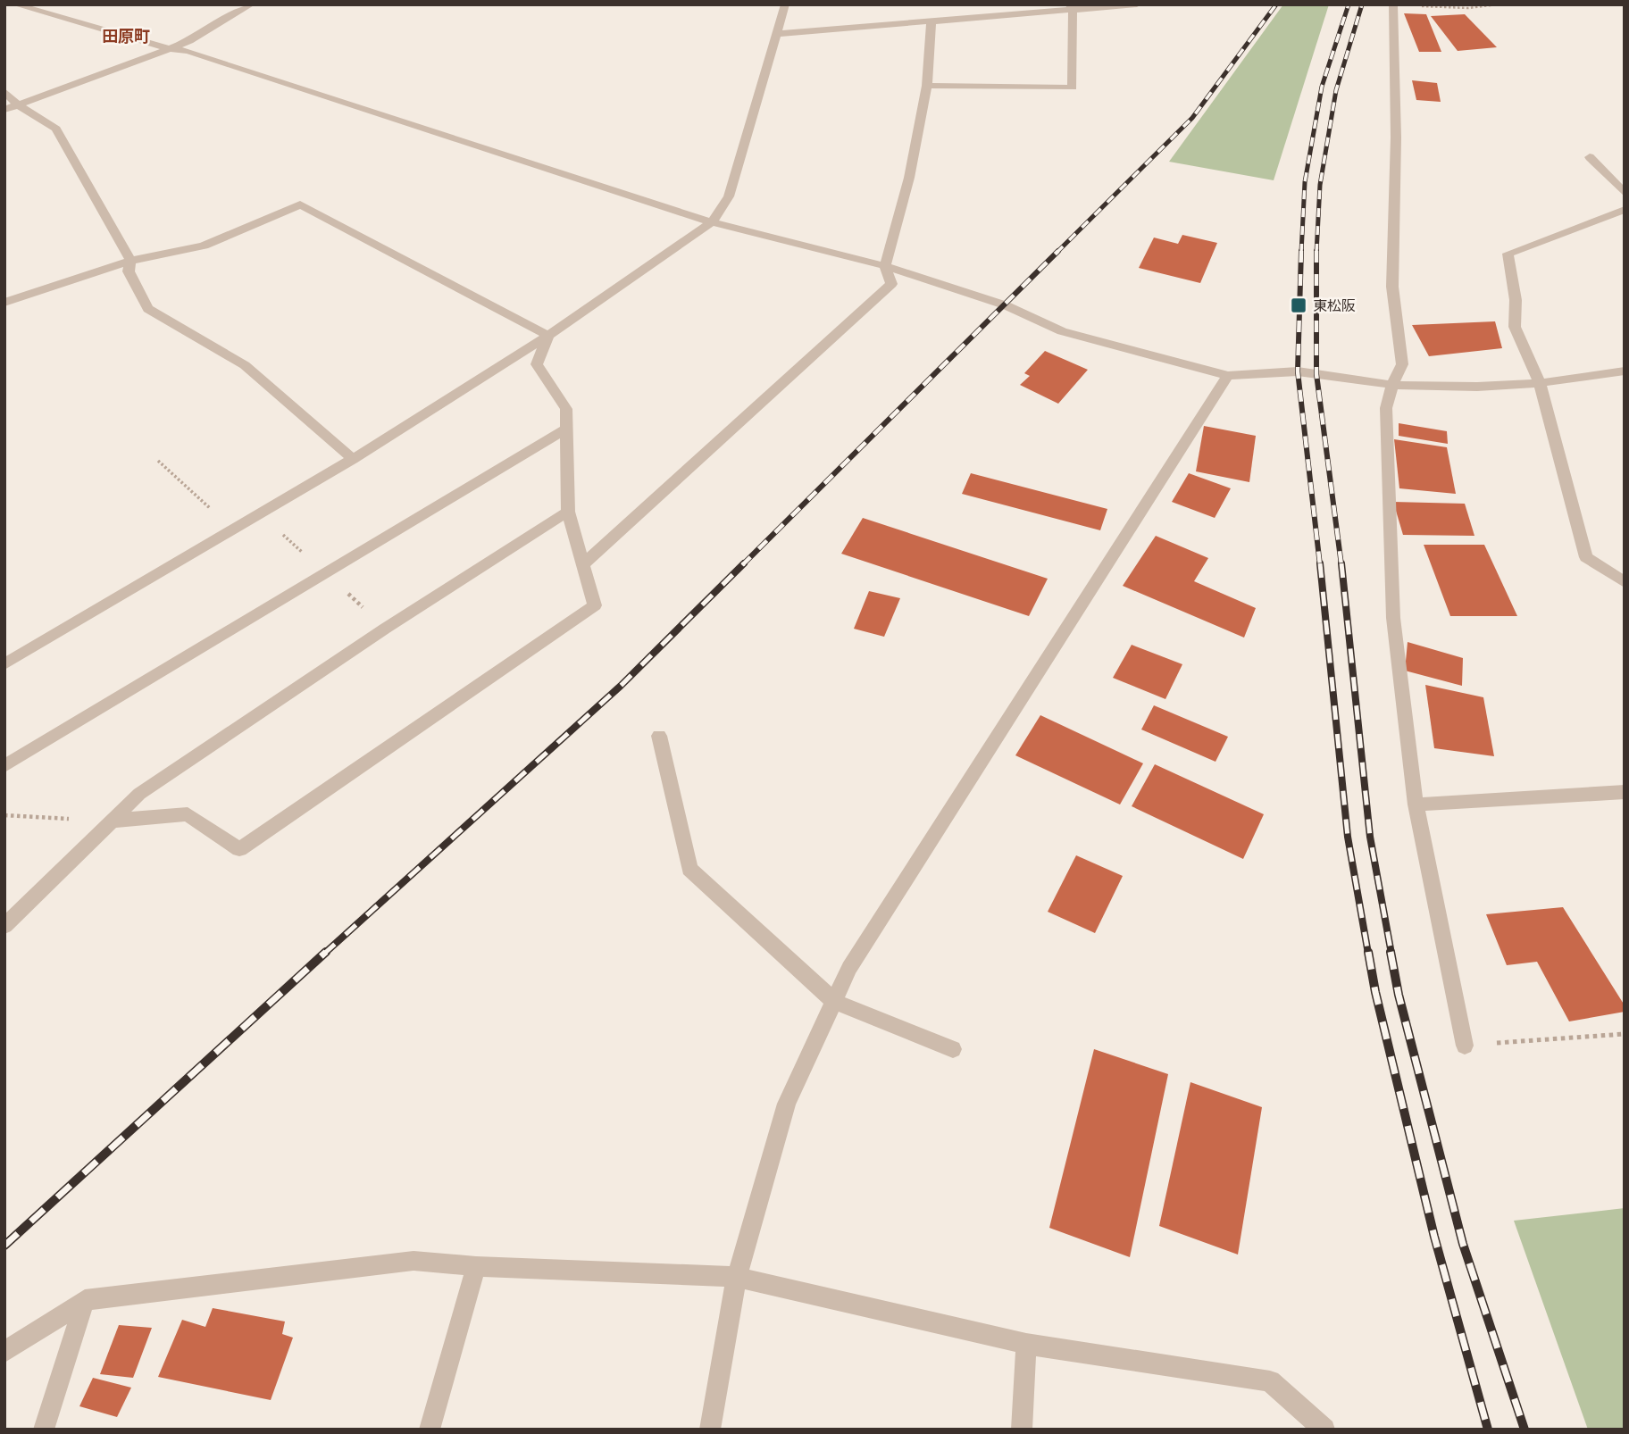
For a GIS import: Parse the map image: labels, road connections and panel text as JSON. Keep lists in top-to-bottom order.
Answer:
{
  "districts": ["田原町"],
  "places": {
    "transit": ["東松阪"]
  }
}
